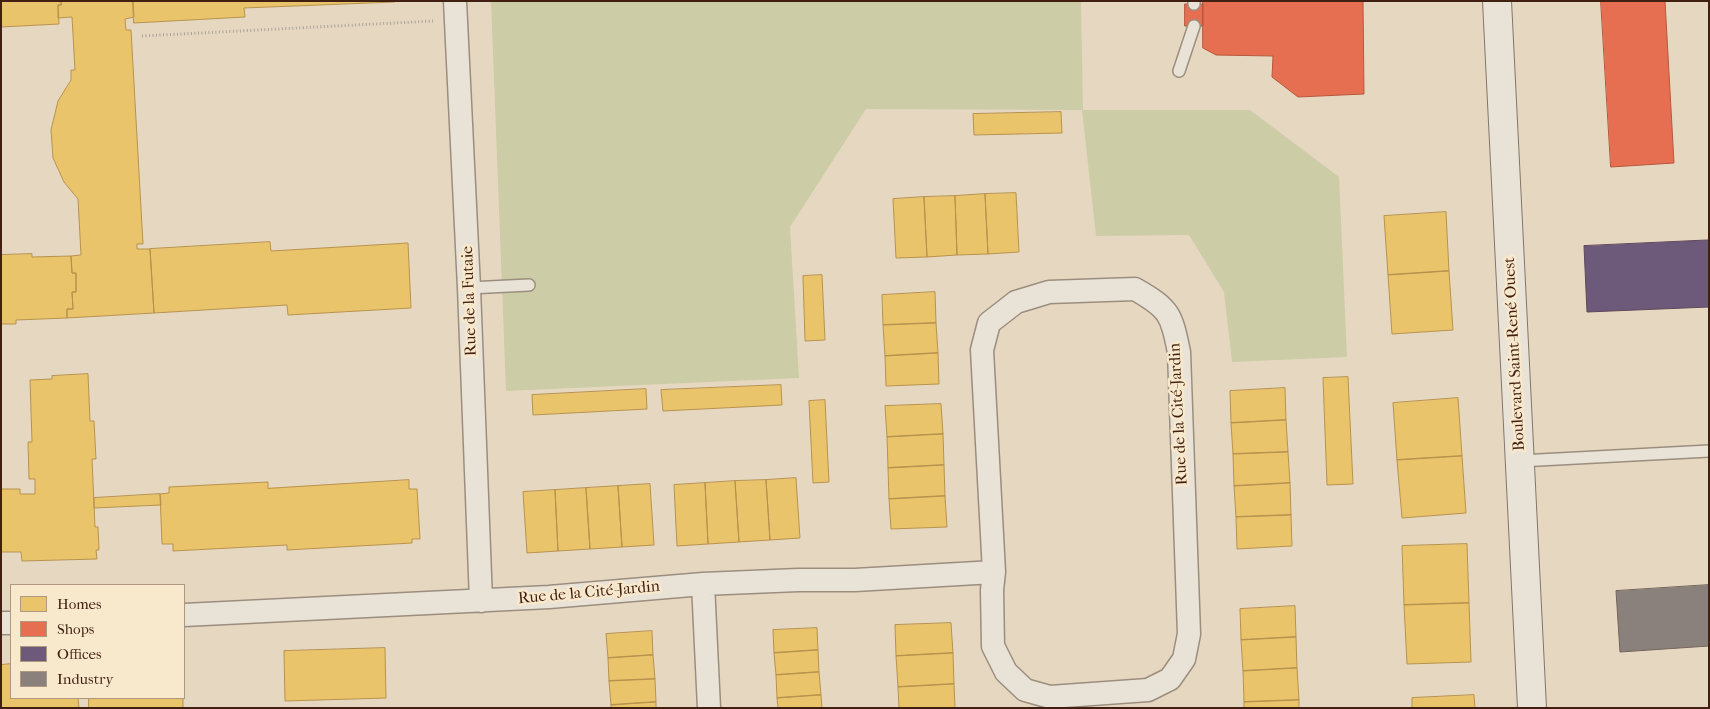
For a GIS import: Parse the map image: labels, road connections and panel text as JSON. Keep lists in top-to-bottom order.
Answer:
{
  "streets": {
    "street": ["Rue de la Futaie", "Boulevard Saint-René Ouest", "Rue de la Cité-Jardin"]
  },
  "crossings": [
    ["Rue de la Futaie", "Rue de la Cité-Jardin"]
  ],
  "legend": [
    "Homes",
    "Shops",
    "Offices",
    "Industry"
  ]
}
